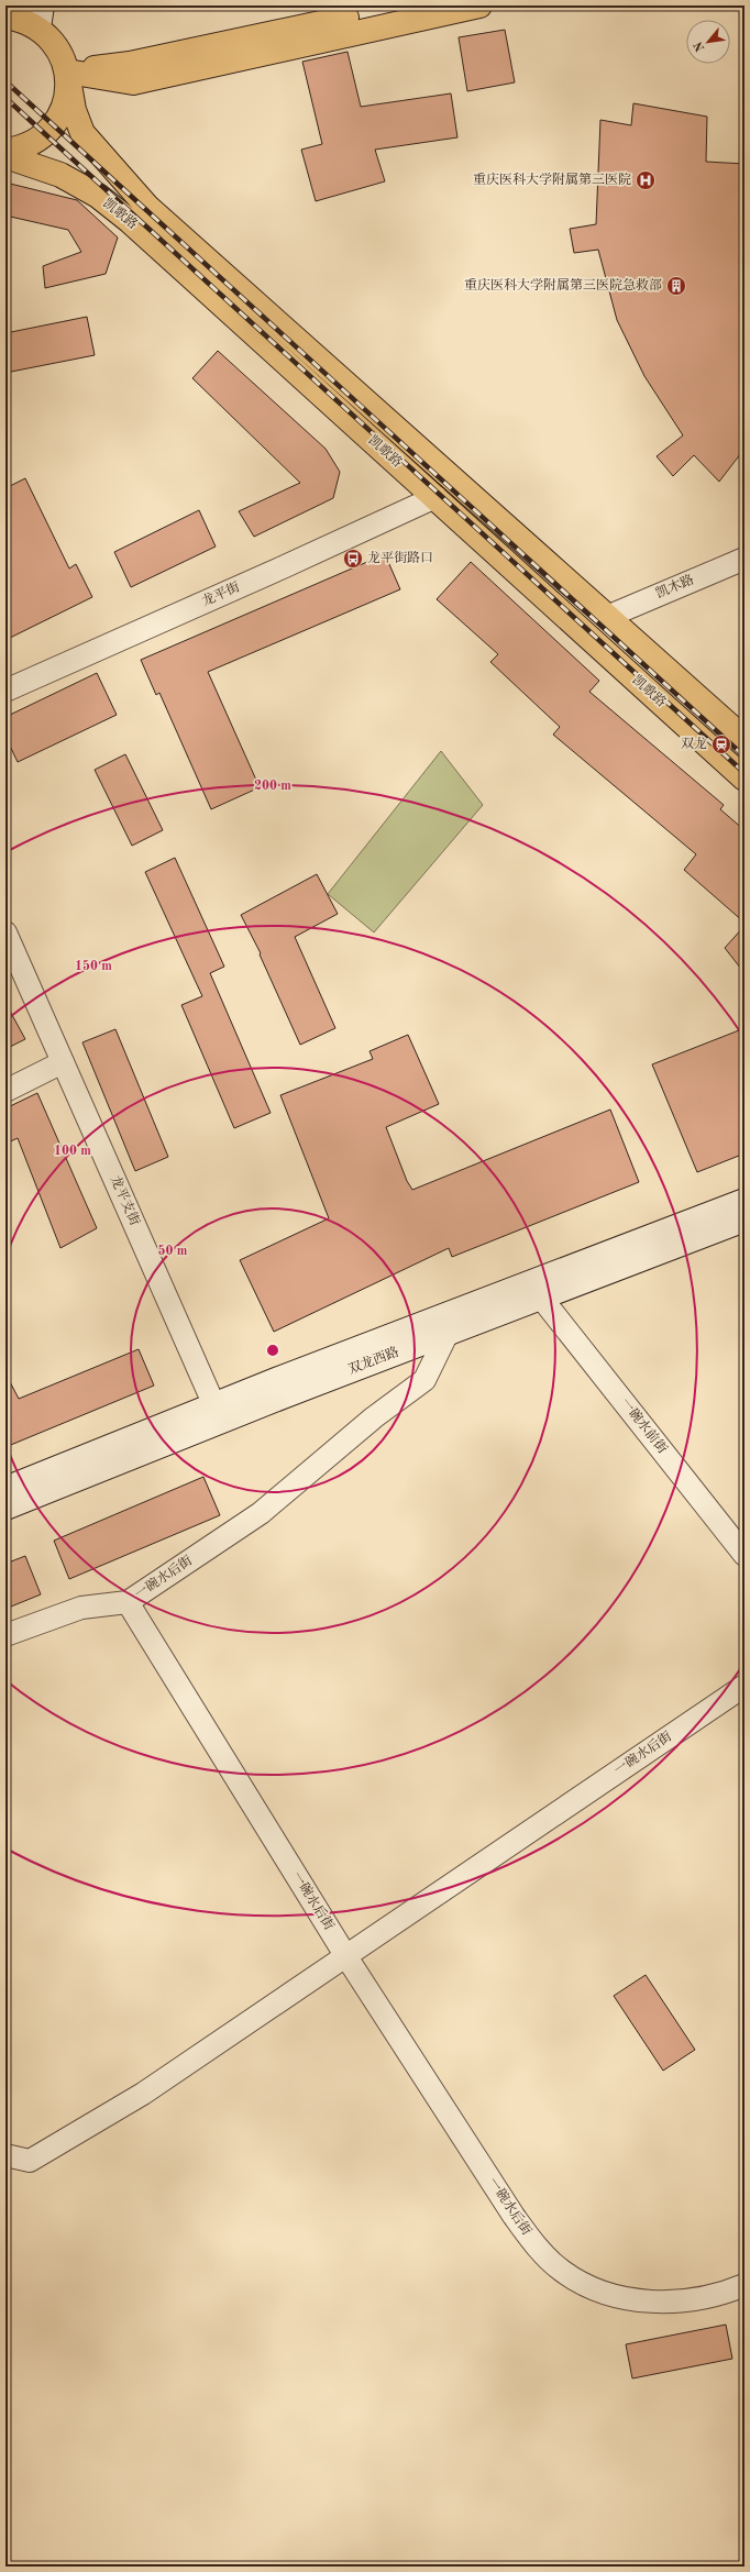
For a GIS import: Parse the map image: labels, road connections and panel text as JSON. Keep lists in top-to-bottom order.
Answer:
{
  "streets": {
    "main road": ["凯歌路", "双龙西路"],
    "street": [
      "凯木路",
      "龙平街",
      "龙平支街",
      "一碗水前街",
      "一碗水后街"
    ]
  },
  "crossings": [
    ["凯歌路", "凯木路"],
    ["凯歌路", "龙平街"],
    ["龙平支街", "双龙西路"],
    ["双龙西路", "一碗水前街"],
    ["双龙西路", "一碗水后街"]
  ],
  "places": {
    "hospital": ["重庆医科大学附属第三医院"],
    "building": ["重庆医科大学附属第三医院急救部"],
    "bus stop": ["龙平街路口"],
    "station": ["双龙"]
  },
  "north": "bottom left",
  "rings": [
    "200 m",
    "150 m",
    "100 m",
    "50 m"
  ]
}
